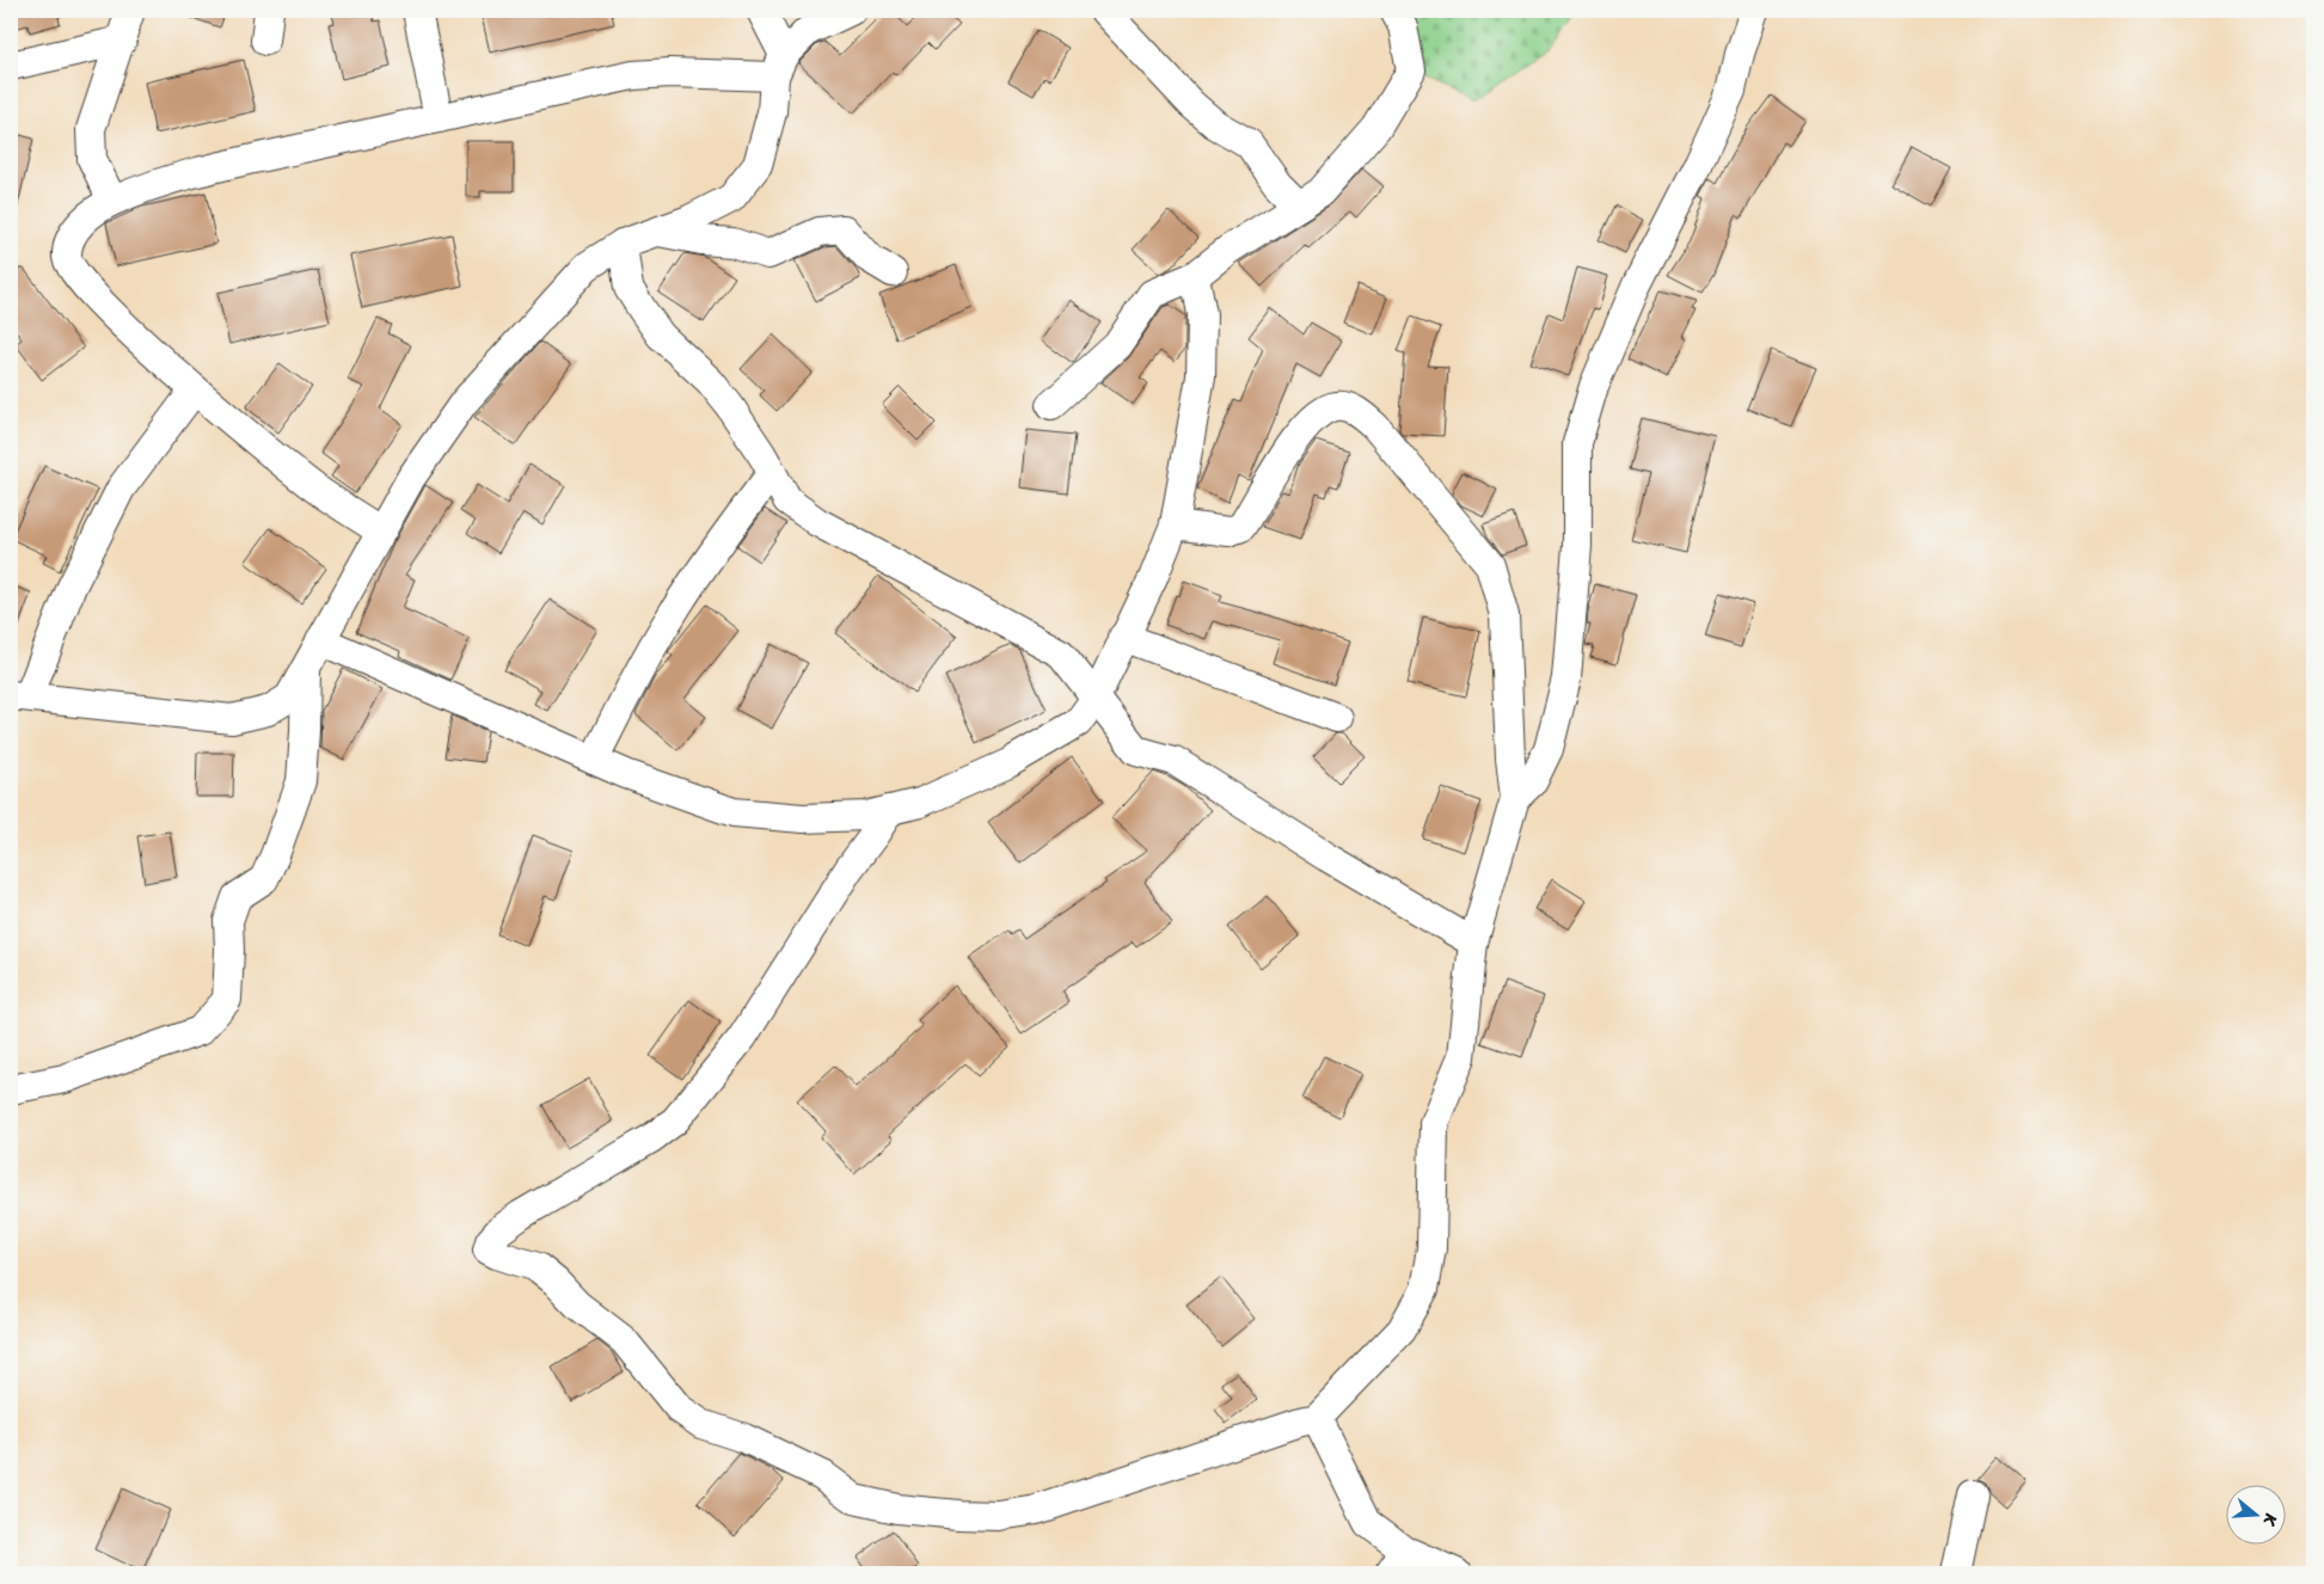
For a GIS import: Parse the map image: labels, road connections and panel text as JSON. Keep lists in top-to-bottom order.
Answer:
{
  "north": "right"
}
